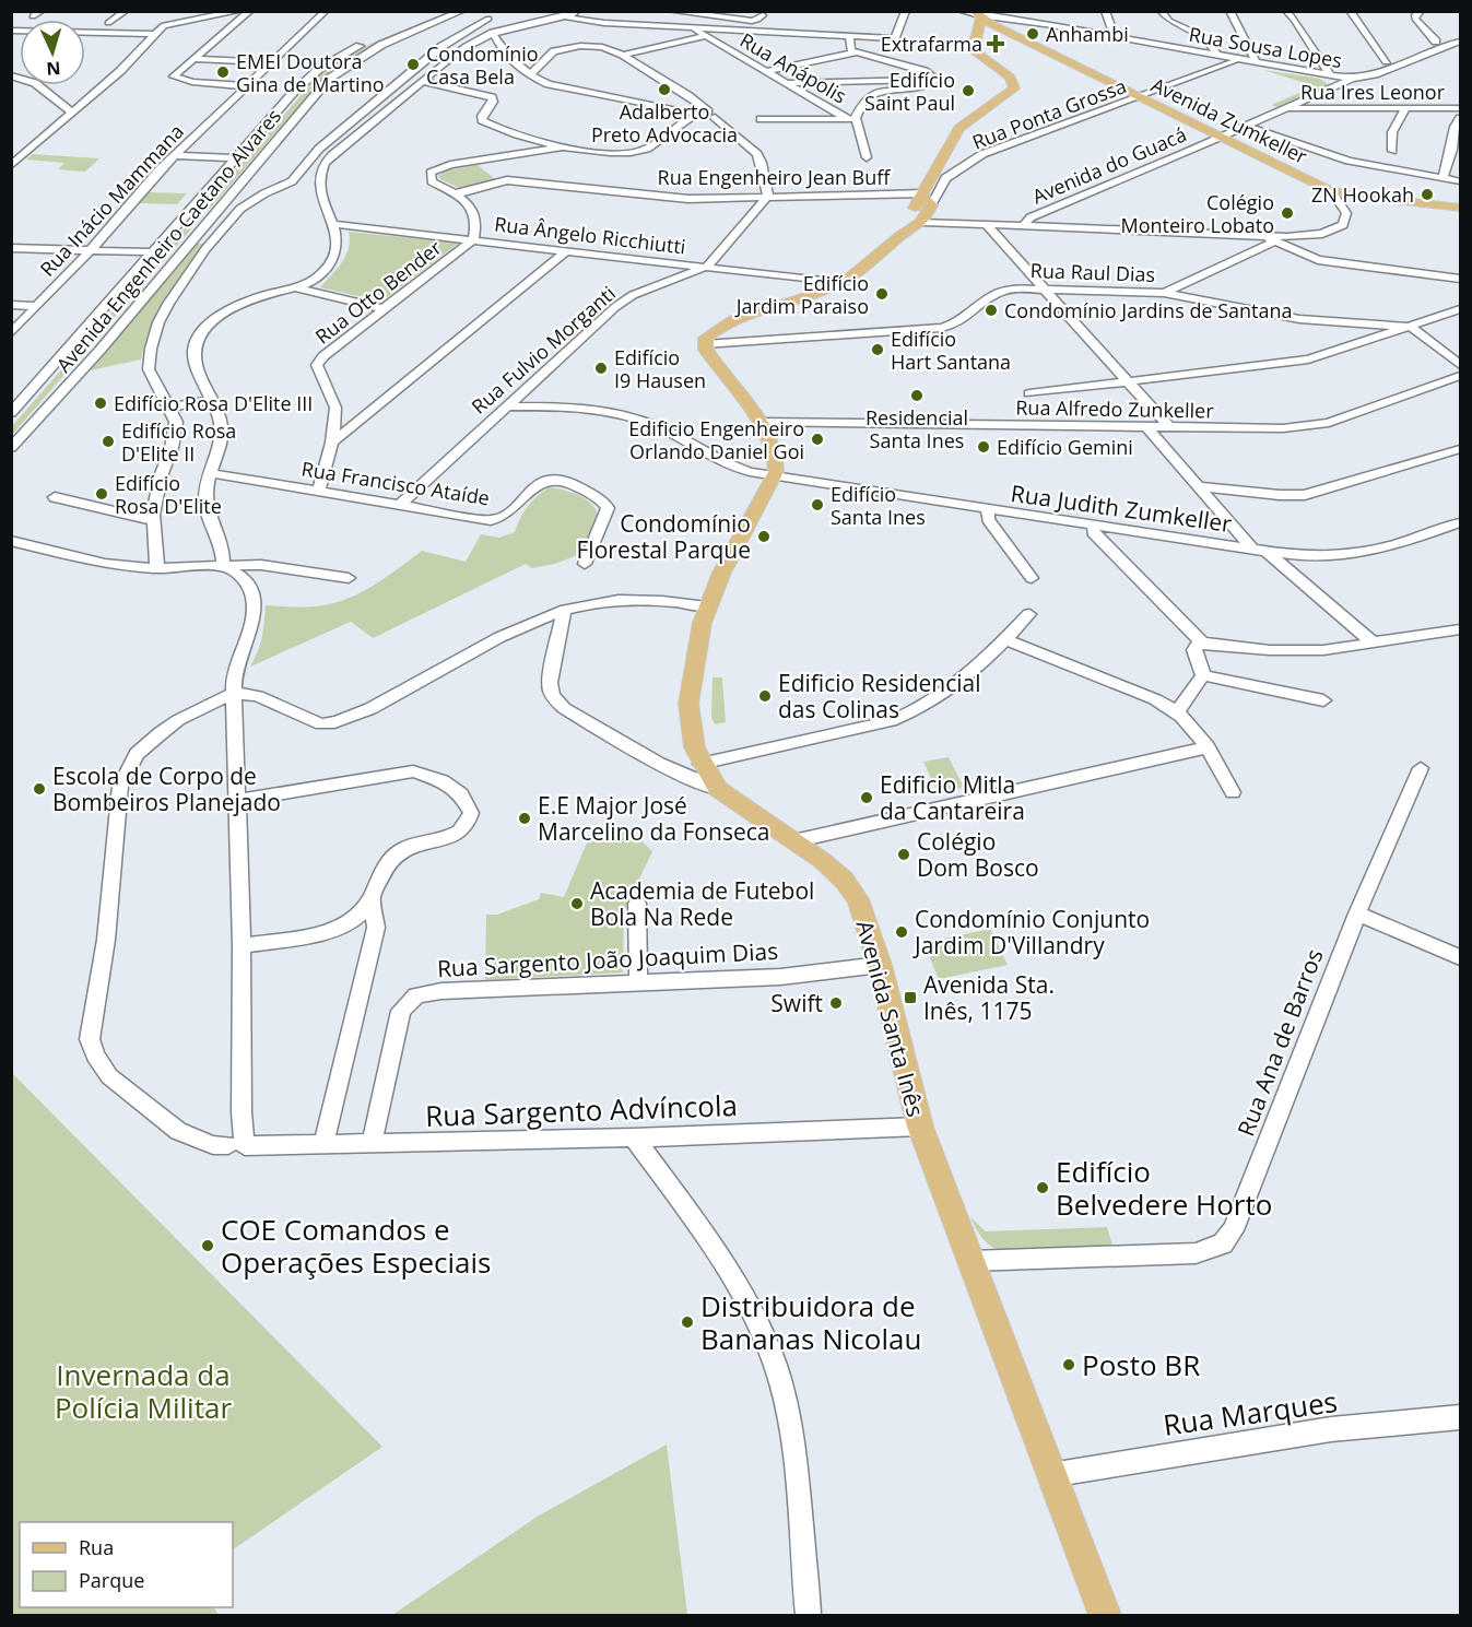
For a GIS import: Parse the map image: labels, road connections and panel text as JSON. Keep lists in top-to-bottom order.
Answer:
{
  "streets": {
    "main road": ["Avenida Zumkeller", "Avenida Santa Inês"],
    "street": [
      "Rua Sousa Lopes",
      "Rua Anápolis",
      "Rua Ires Leonor",
      "Rua Ponta Grossa",
      "Avenida do Guacá",
      "Rua Engenheiro Jean Buff",
      "Rua Inácio Mammana",
      "Rua Ângelo Ricchiutti",
      "Avenida Engenheiro Caetano Alvares",
      "Rua Raul Dias",
      "Rua Otto Bender",
      "Rua Fulvio Morganti",
      "Rua Alfredo Zunkeller",
      "Rua Francisco Ataíde",
      "Rua Judith Zumkeller",
      "Rua Sargento João Joaquim Dias",
      "Rua Ana de Barros",
      "Rua Sargento Advíncola",
      "Rua Marques"
    ]
  },
  "crossings": [
    ["Rua Sousa Lopes", "Rua Ponta Grossa"],
    ["Rua Sousa Lopes", "Avenida Zumkeller"],
    ["Rua Sousa Lopes", "Avenida do Guacá"],
    ["Rua Ires Leonor", "Avenida do Guacá"],
    ["Rua Ponta Grossa", "Avenida Zumkeller"],
    ["Rua Ponta Grossa", "Rua Engenheiro Jean Buff"],
    ["Avenida Zumkeller", "Avenida do Guacá"],
    ["Rua Engenheiro Jean Buff", "Rua Fulvio Morganti"],
    ["Rua Ângelo Ricchiutti", "Rua Otto Bender"],
    ["Rua Ângelo Ricchiutti", "Rua Fulvio Morganti"],
    ["Rua Otto Bender", "Rua Francisco Ataíde"],
    ["Rua Fulvio Morganti", "Rua Francisco Ataíde"],
    ["Rua Fulvio Morganti", "Rua Judith Zumkeller"],
    ["Rua Judith Zumkeller", "Avenida Santa Inês"],
    ["Rua Sargento João Joaquim Dias", "Avenida Santa Inês"],
    ["Rua Sargento João Joaquim Dias", "Rua Sargento Advíncola"],
    ["Avenida Santa Inês", "Rua Ana de Barros"],
    ["Avenida Santa Inês", "Rua Sargento Advíncola"],
    ["Avenida Santa Inês", "Rua Marques"]
  ],
  "parks": ["Invernada da Polícia Militar"],
  "places": {
    "other": [
      "Anhambi",
      "Condomínio Casa Bela",
      "EMEI Doutora Gina de Martino",
      "Adalberto Preto Advocacia",
      "Edifício Saint Paul",
      "ZN Hookah",
      "Colégio Monteiro Lobato",
      "Edifício Jardim Paraiso",
      "Condomínio Jardins de Santana",
      "Edifício Hart Santana",
      "Edifício I9 Hausen",
      "Residencial Santa Ines",
      "Edifício Rosa D'Elite III",
      "Edificio Engenheiro Orlando Daniel Goi",
      "Edifício Rosa D'Elite II",
      "Edifício Gemini",
      "Edifício Rosa D'Elite",
      "Edifício Santa Ines",
      "Condomínio Florestal Parque",
      "Edificio Residencial das Colinas",
      "Escola de Corpo de Bombeiros Planejado",
      "Edificio Mitla da Cantareira",
      "E.E Major José Marcelino da Fonseca",
      "Colégio Dom Bosco",
      "Academia de Futebol Bola Na Rede",
      "Condomínio Conjunto Jardim D'Villandry",
      "Swift",
      "Edifício Belvedere Horto",
      "COE Comandos e Operações Especiais",
      "Distribuidora de Bananas Nicolau",
      "Posto BR"
    ],
    "health": ["Extrafarma"],
    "transit": ["Avenida Sta. Inês, 1175"]
  },
  "legend": ["Rua", "Parque"],
  "north": "bottom"
}
